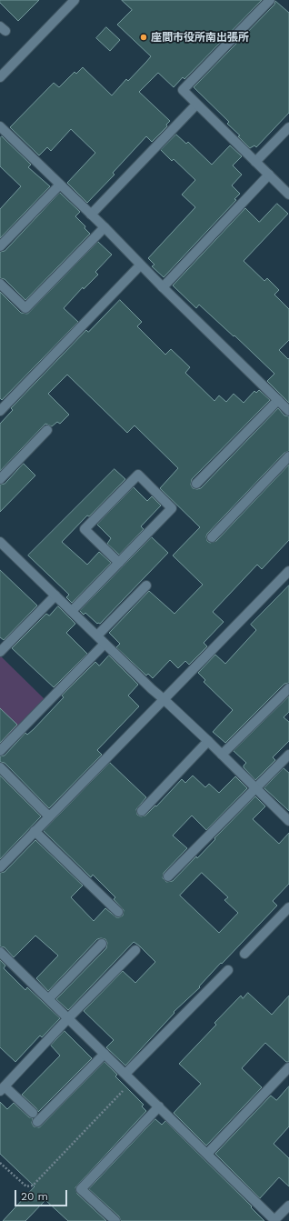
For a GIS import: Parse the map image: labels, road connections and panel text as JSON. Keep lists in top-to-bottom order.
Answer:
{
  "places": ["座間市役所南出張所"],
  "scale_bar": "20 m"
}
